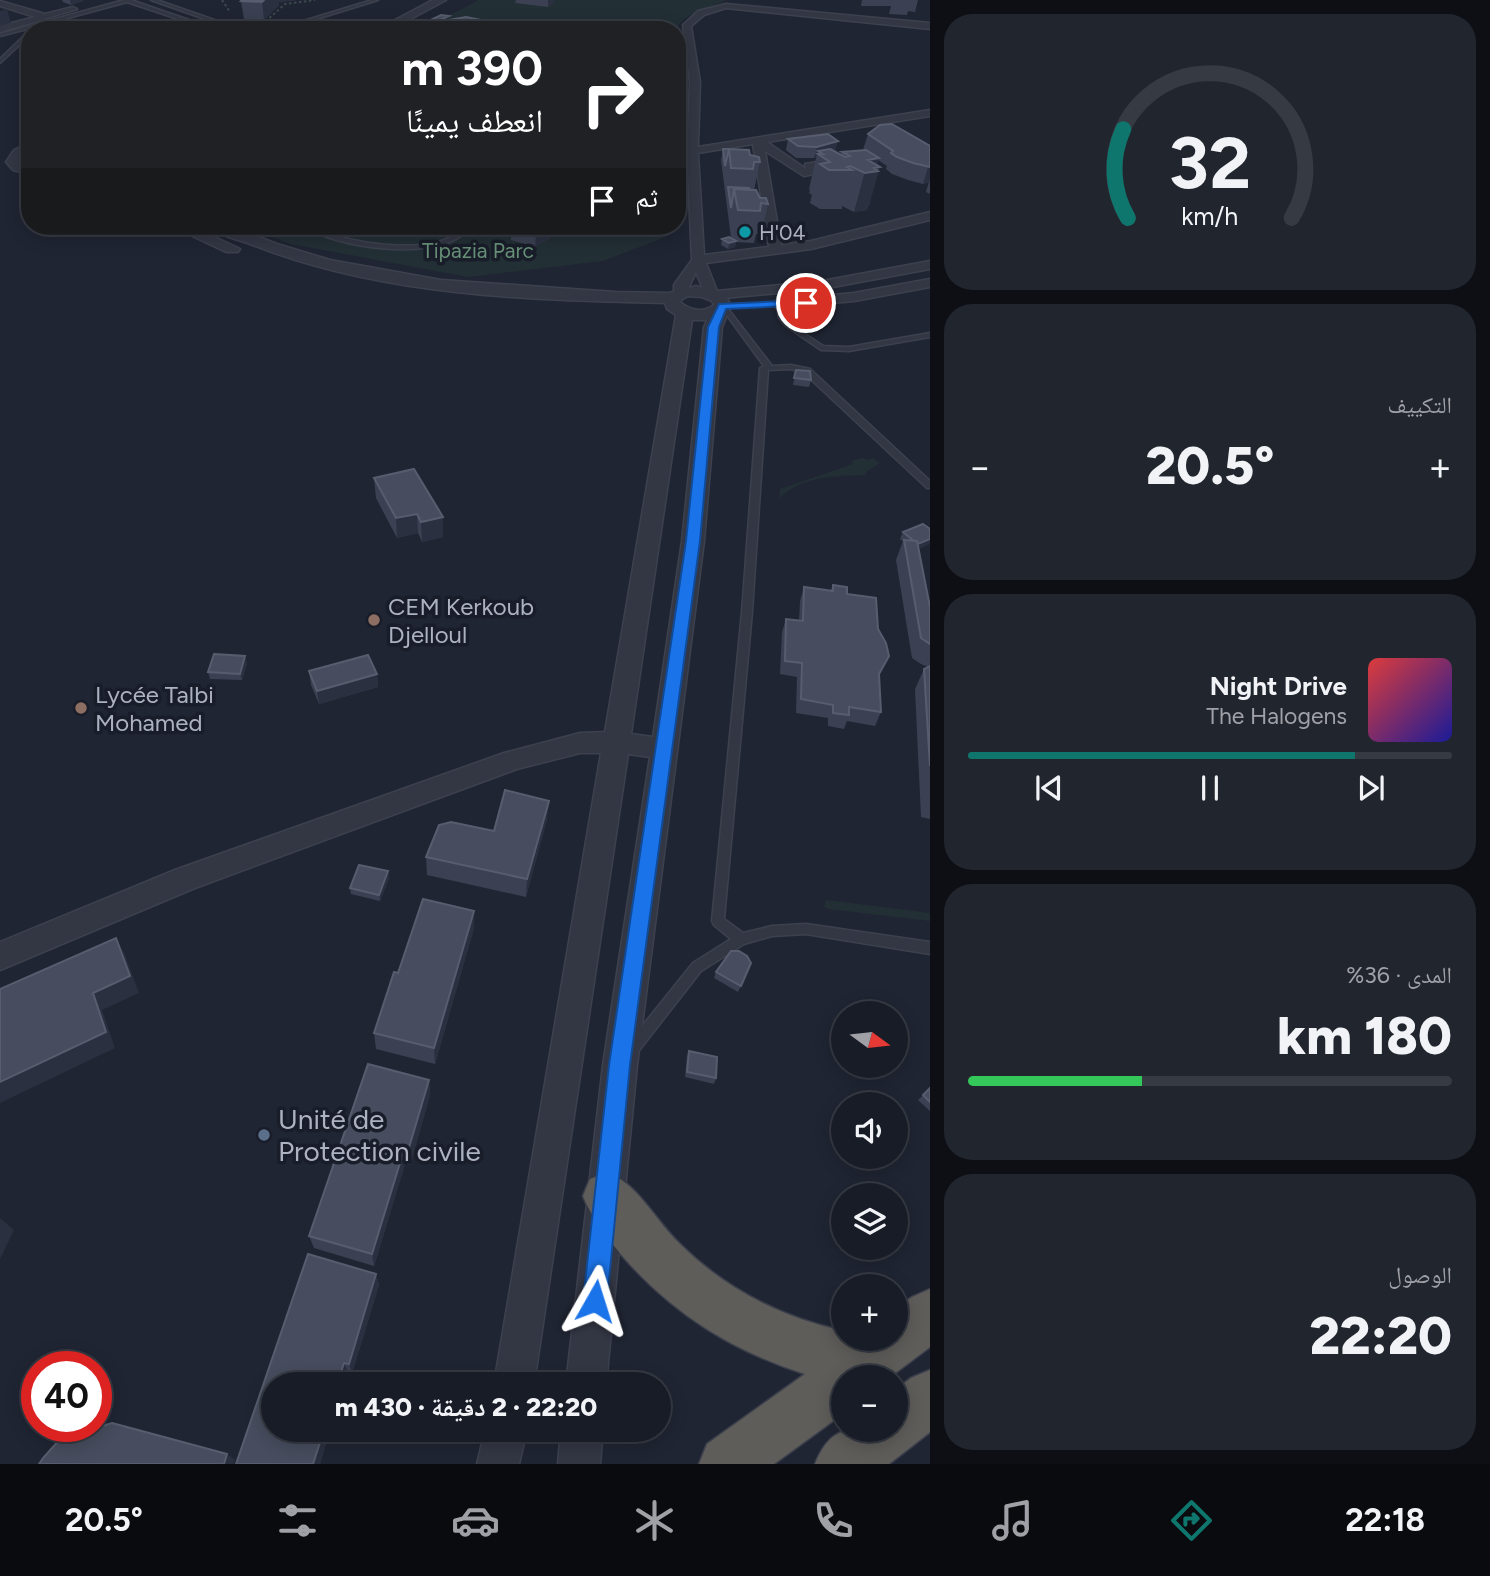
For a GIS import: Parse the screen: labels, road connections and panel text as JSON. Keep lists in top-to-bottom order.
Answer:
{
  "parks": ["Tipazia Parc"],
  "places": [
    "H'04",
    "CEM Kerkoub Djelloul",
    "Lycée Talbi Mohamed",
    "Unité de Protection civile"
  ],
  "north": "right",
  "page": {
    "turn": ["390 m", "انعطف يمينًا"],
    "then": "ثم",
    "tile": [
      "التكييف",
      ["المدى · 36%", "180 km"],
      ["الوصول", "22:20"]
    ],
    "heat": ["−", "20.5°", "+"],
    "song": ["Night Drive", "The Halogens"],
    "map_buttons": ["+", "−"],
    "limit": "40",
    "trip": "22:20 · 2 دقيقة · 430 m",
    "tabs": ["22:18", "20.5°"],
    "gauge": ["32", "km/h"]
  }
}
